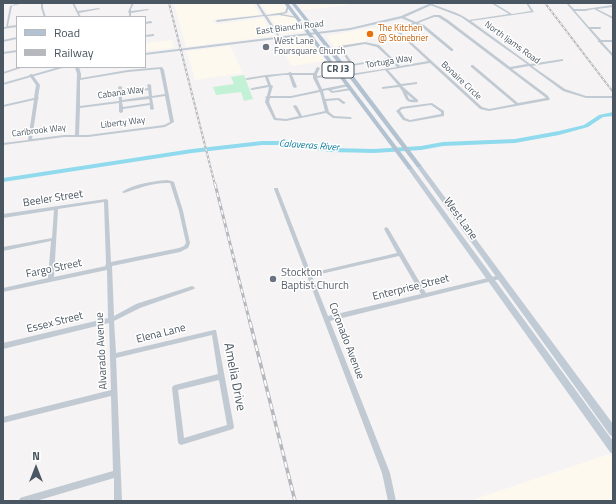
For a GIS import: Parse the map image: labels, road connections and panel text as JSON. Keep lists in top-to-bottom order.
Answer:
{
  "streets": {
    "main road": ["East Bianchi Road", "CR J3", "West Lane"],
    "street": [
      "North Ijams Road",
      "Tortuga Way",
      "Bonaire Circle",
      "Cabana Way",
      "Liberty Way",
      "Caribrook Way",
      "Beeler Street",
      "Fargo Street",
      "Enterprise Street",
      "Essex Street",
      "Elena Lane",
      "Coronado Avenue",
      "Alvarado Avenue",
      "Amelia Drive"
    ]
  },
  "crossings": [
    ["East Bianchi Road", "North Ijams Road"],
    ["East Bianchi Road", "West Lane"],
    ["Tortuga Way", "Bonaire Circle"],
    ["Tortuga Way", "West Lane"],
    ["Cabana Way", "Liberty Way"],
    ["Liberty Way", "Caribrook Way"],
    ["Beeler Street", "Alvarado Avenue"],
    ["West Lane", "Enterprise Street"],
    ["Fargo Street", "Alvarado Avenue"],
    ["Enterprise Street", "Coronado Avenue"],
    ["Essex Street", "Alvarado Avenue"],
    ["Elena Lane", "Alvarado Avenue"],
    ["Elena Lane", "Amelia Drive"]
  ],
  "water": ["Calaveras River"],
  "places": ["The Kitchen @ Stonebrier", "West Lane Foursquare Church", "Stockton Baptist Church"],
  "legend": ["Road", "Railway"],
  "north": "top"
}
